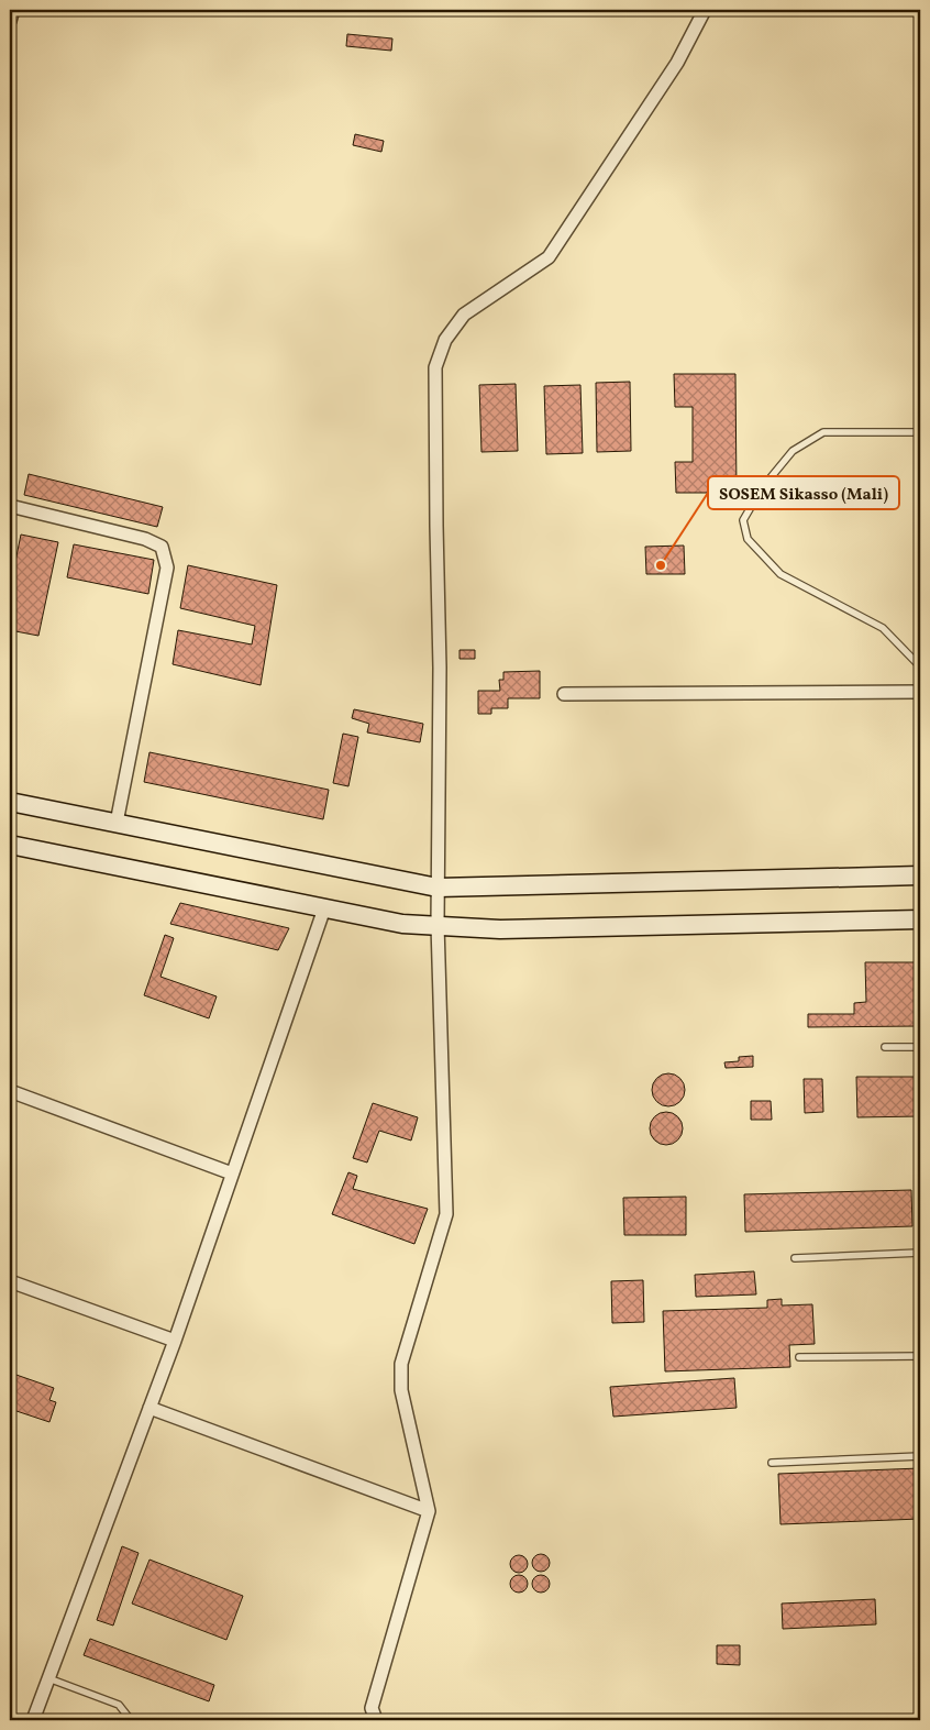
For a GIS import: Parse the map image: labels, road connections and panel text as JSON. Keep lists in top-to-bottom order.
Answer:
{
  "places": ["SOSEM Sikasso (Mali)"]
}
